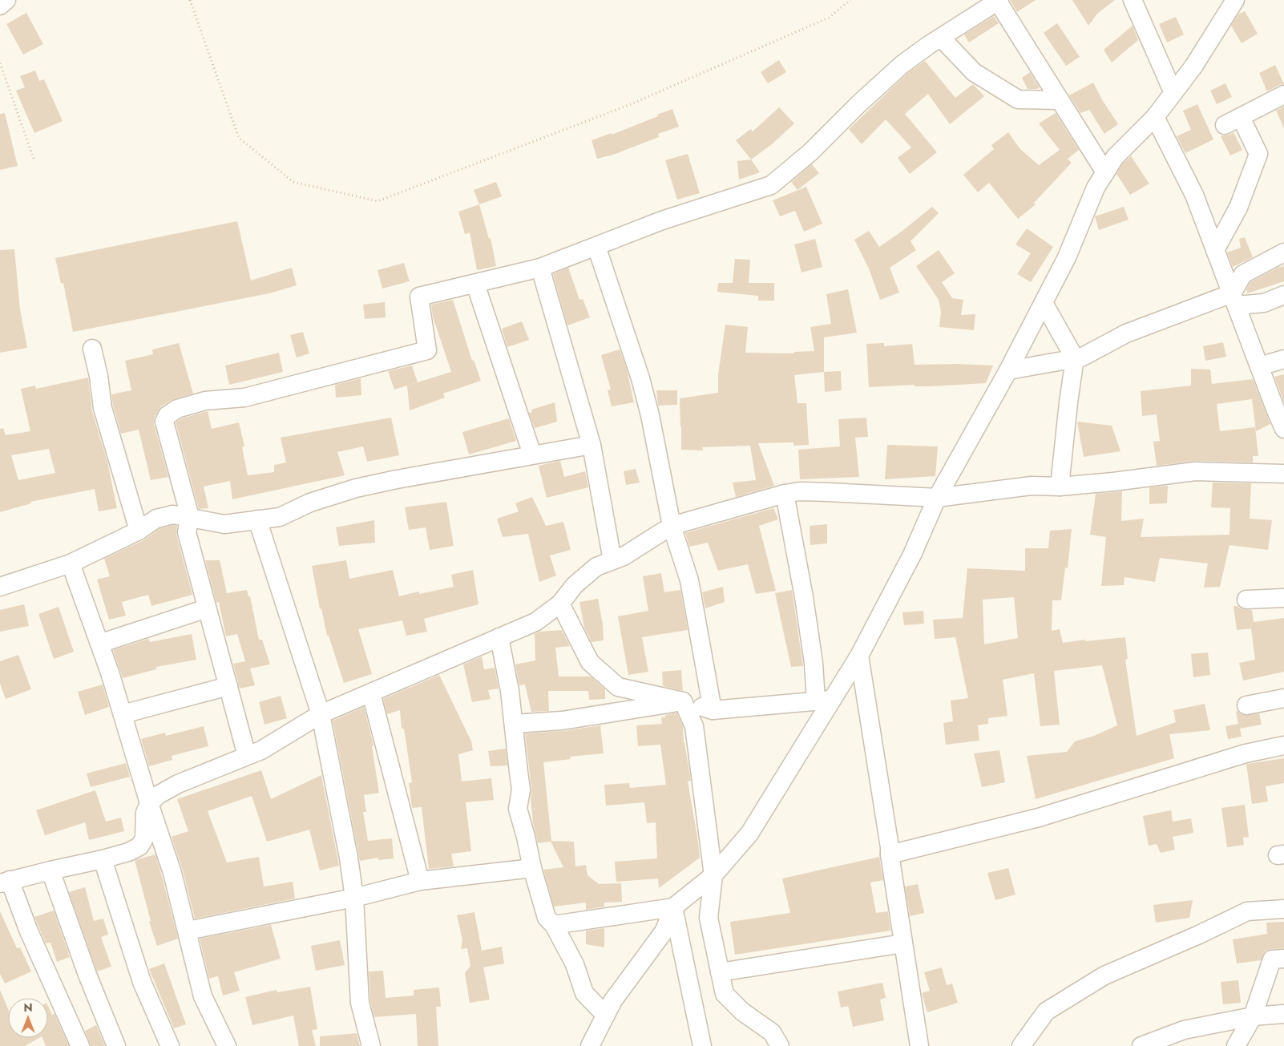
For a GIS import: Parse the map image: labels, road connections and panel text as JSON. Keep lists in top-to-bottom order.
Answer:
{
  "north": "top"
}
